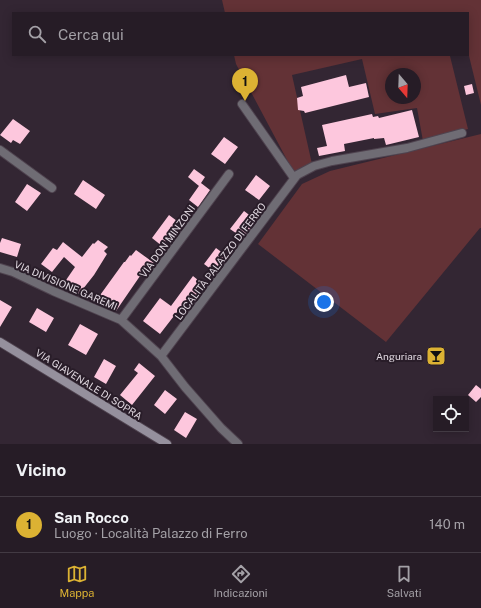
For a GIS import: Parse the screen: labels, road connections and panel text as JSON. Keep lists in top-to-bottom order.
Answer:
{
  "streets": {
    "street": [
      "VIA DON MINZONI",
      "LOCALITÀ PALAZZO DI FERRO",
      "VIA DIVISIONE GAREMI",
      "VIA GIAVENALE DI SOPRA"
    ]
  },
  "crossings": [
    ["VIA DON MINZONI", "VIA DIVISIONE GAREMI"],
    ["LOCALITÀ PALAZZO DI FERRO", "VIA DIVISIONE GAREMI"]
  ],
  "places": {
    "bar": ["Anguriara"]
  },
  "north": "bottom",
  "page": {
    "search": "Cerca qui",
    "pins": "1",
    "heading": "Vicino",
    "list": [
      {
        "mark": "1",
        "name": "San Rocco",
        "note": "Luogo · Località Palazzo di Ferro",
        "value": "140 m"
      }
    ],
    "nav": ["Mappa", "Indicazioni", "Salvati"]
  }
}
